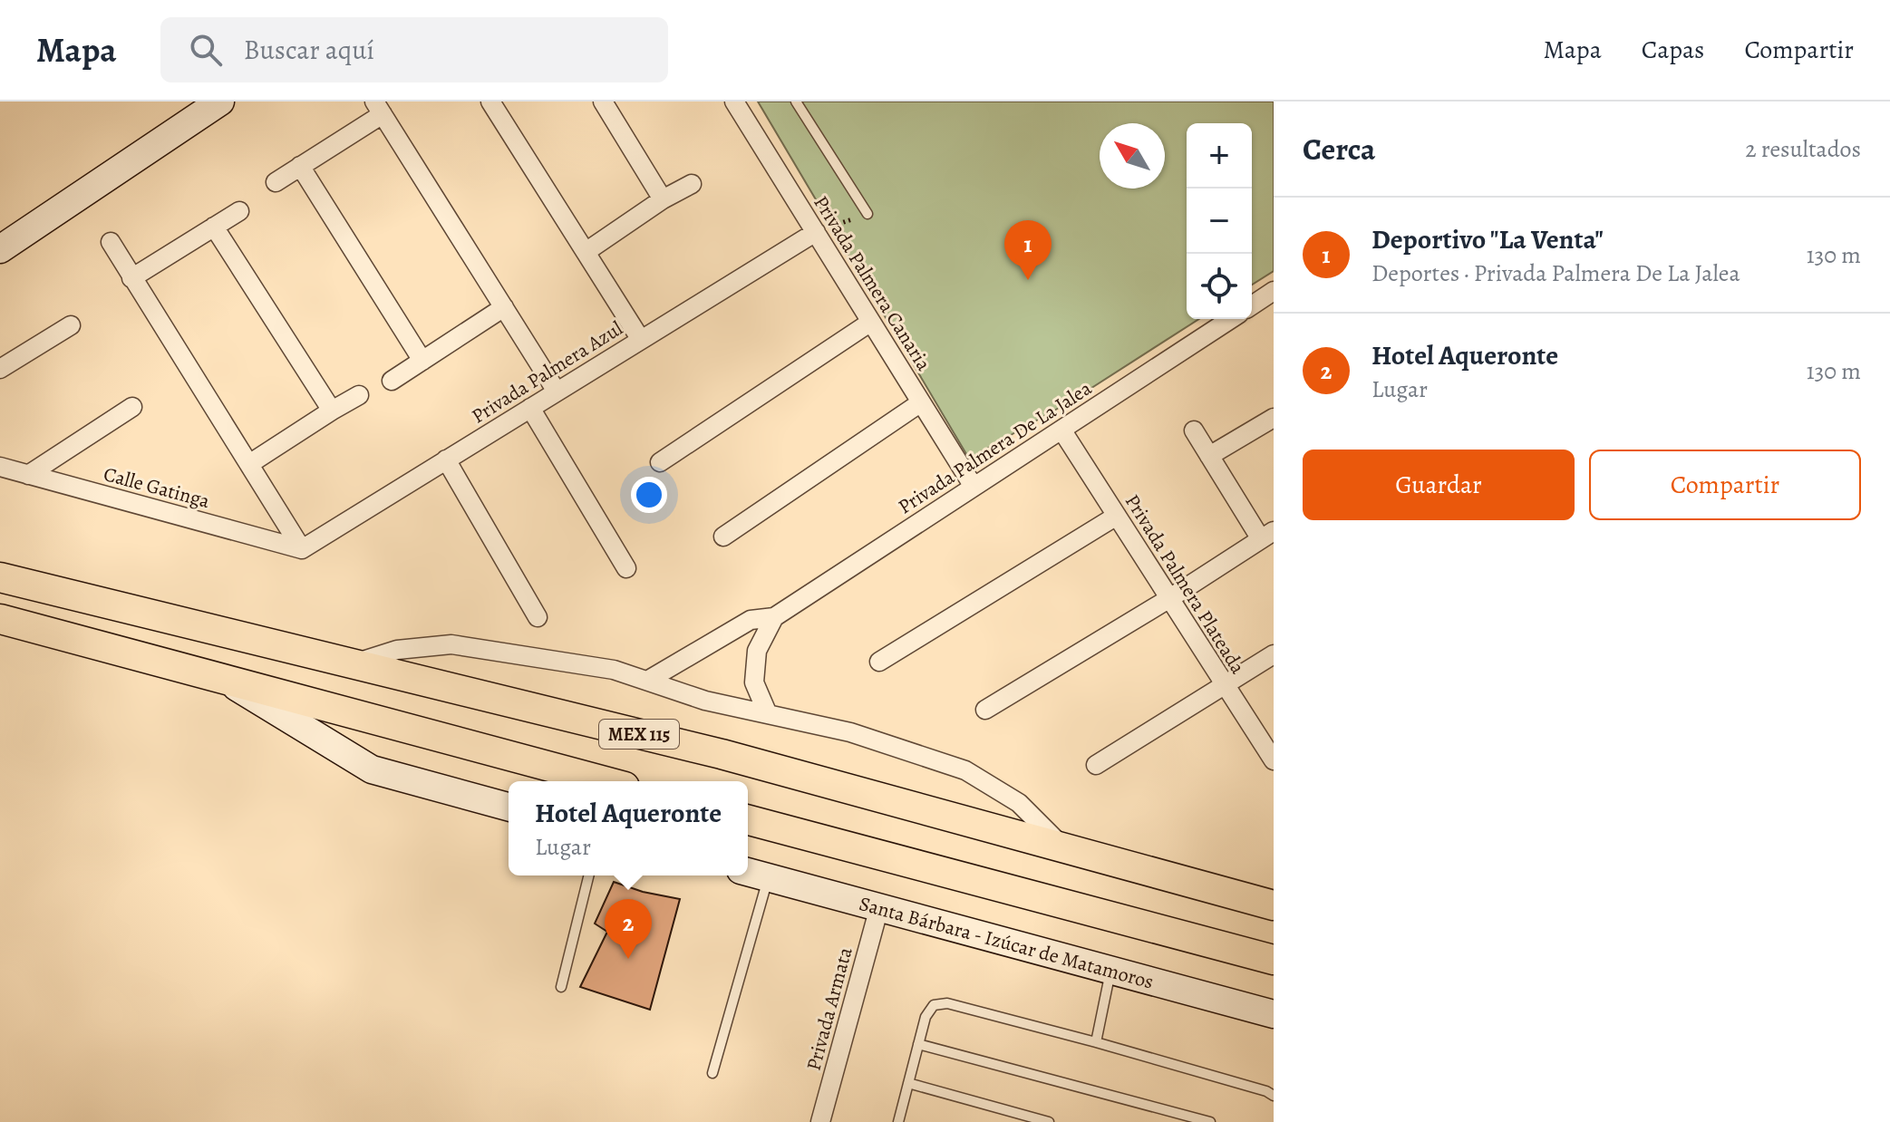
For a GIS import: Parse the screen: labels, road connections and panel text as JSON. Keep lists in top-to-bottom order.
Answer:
{
  "streets": {
    "main road": ["MEX 115"],
    "street": [
      "Privada Palmera Canaria",
      "Privada Palmera Azul",
      "Privada Palmera De La Jalea",
      "Calle Gatinga",
      "Privada Palmera Plateada",
      "Santa Bárbara - Izúcar de Matamoros",
      "Privada Armata"
    ]
  },
  "crossings": [
    ["Privada Palmera Canaria", "Privada Palmera Azul"],
    ["Privada Palmera Canaria", "Privada Palmera De La Jalea"],
    ["Privada Palmera Azul", "Calle Gatinga"],
    ["Privada Palmera De La Jalea", "Privada Palmera Plateada"],
    ["Santa Bárbara - Izúcar de Matamoros", "Privada Armata"]
  ],
  "north": "top left",
  "page": {
    "header": "Mapa",
    "search": "Buscar aquí",
    "nav": ["Mapa", "Capas", "Compartir"],
    "heading": ["Cerca", "2 resultados"],
    "map_buttons": ["+", "−"],
    "list": [
      {
        "mark": "1",
        "name": "Deportivo \"La Venta\"",
        "note": "Deportes · Privada Palmera De La Jalea",
        "value": "130 m"
      },
      {
        "mark": "2",
        "name": "Hotel Aqueronte",
        "note": "Lugar",
        "value": "130 m"
      }
    ],
    "pins": ["1", "2"],
    "buttons": ["Guardar", "Compartir"],
    "popup": ["Hotel Aqueronte", "Lugar"]
  }
}
